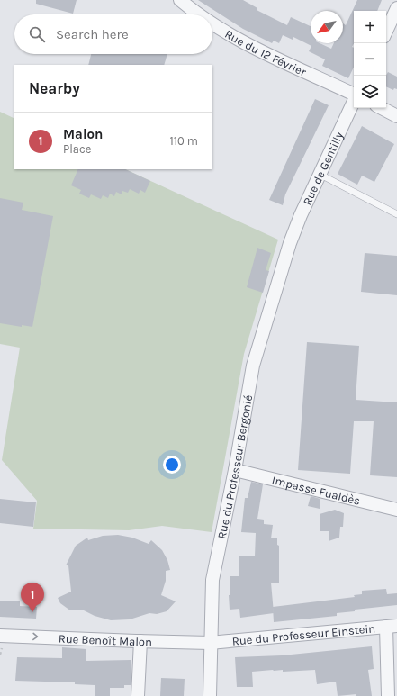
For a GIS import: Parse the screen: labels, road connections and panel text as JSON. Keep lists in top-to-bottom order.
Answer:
{
  "streets": {
    "street": [
      "Rue du 12 Février",
      "Rue de Gentilly",
      "Rue du Professeur Bergonié",
      "Impasse Fualdès",
      "Rue du Professeur Einstein",
      "Rue Benoît Malon"
    ]
  },
  "crossings": [
    ["Rue de Gentilly", "Rue du Professeur Bergonié"],
    ["Rue du Professeur Bergonié", "Impasse Fualdès"],
    ["Rue du Professeur Bergonié", "Rue du Professeur Einstein"],
    ["Rue du Professeur Bergonié", "Rue Benoît Malon"],
    ["Rue du Professeur Einstein", "Rue Benoît Malon"]
  ],
  "one_way": ["Rue Benoît Malon"],
  "north": "bottom left",
  "page": {
    "map_buttons": ["+", "−"],
    "search": "Search here",
    "heading": "Nearby",
    "list": [
      {
        "mark": "1",
        "name": "Malon",
        "note": "Place",
        "value": "110 m"
      }
    ],
    "pins": "1"
  }
}
